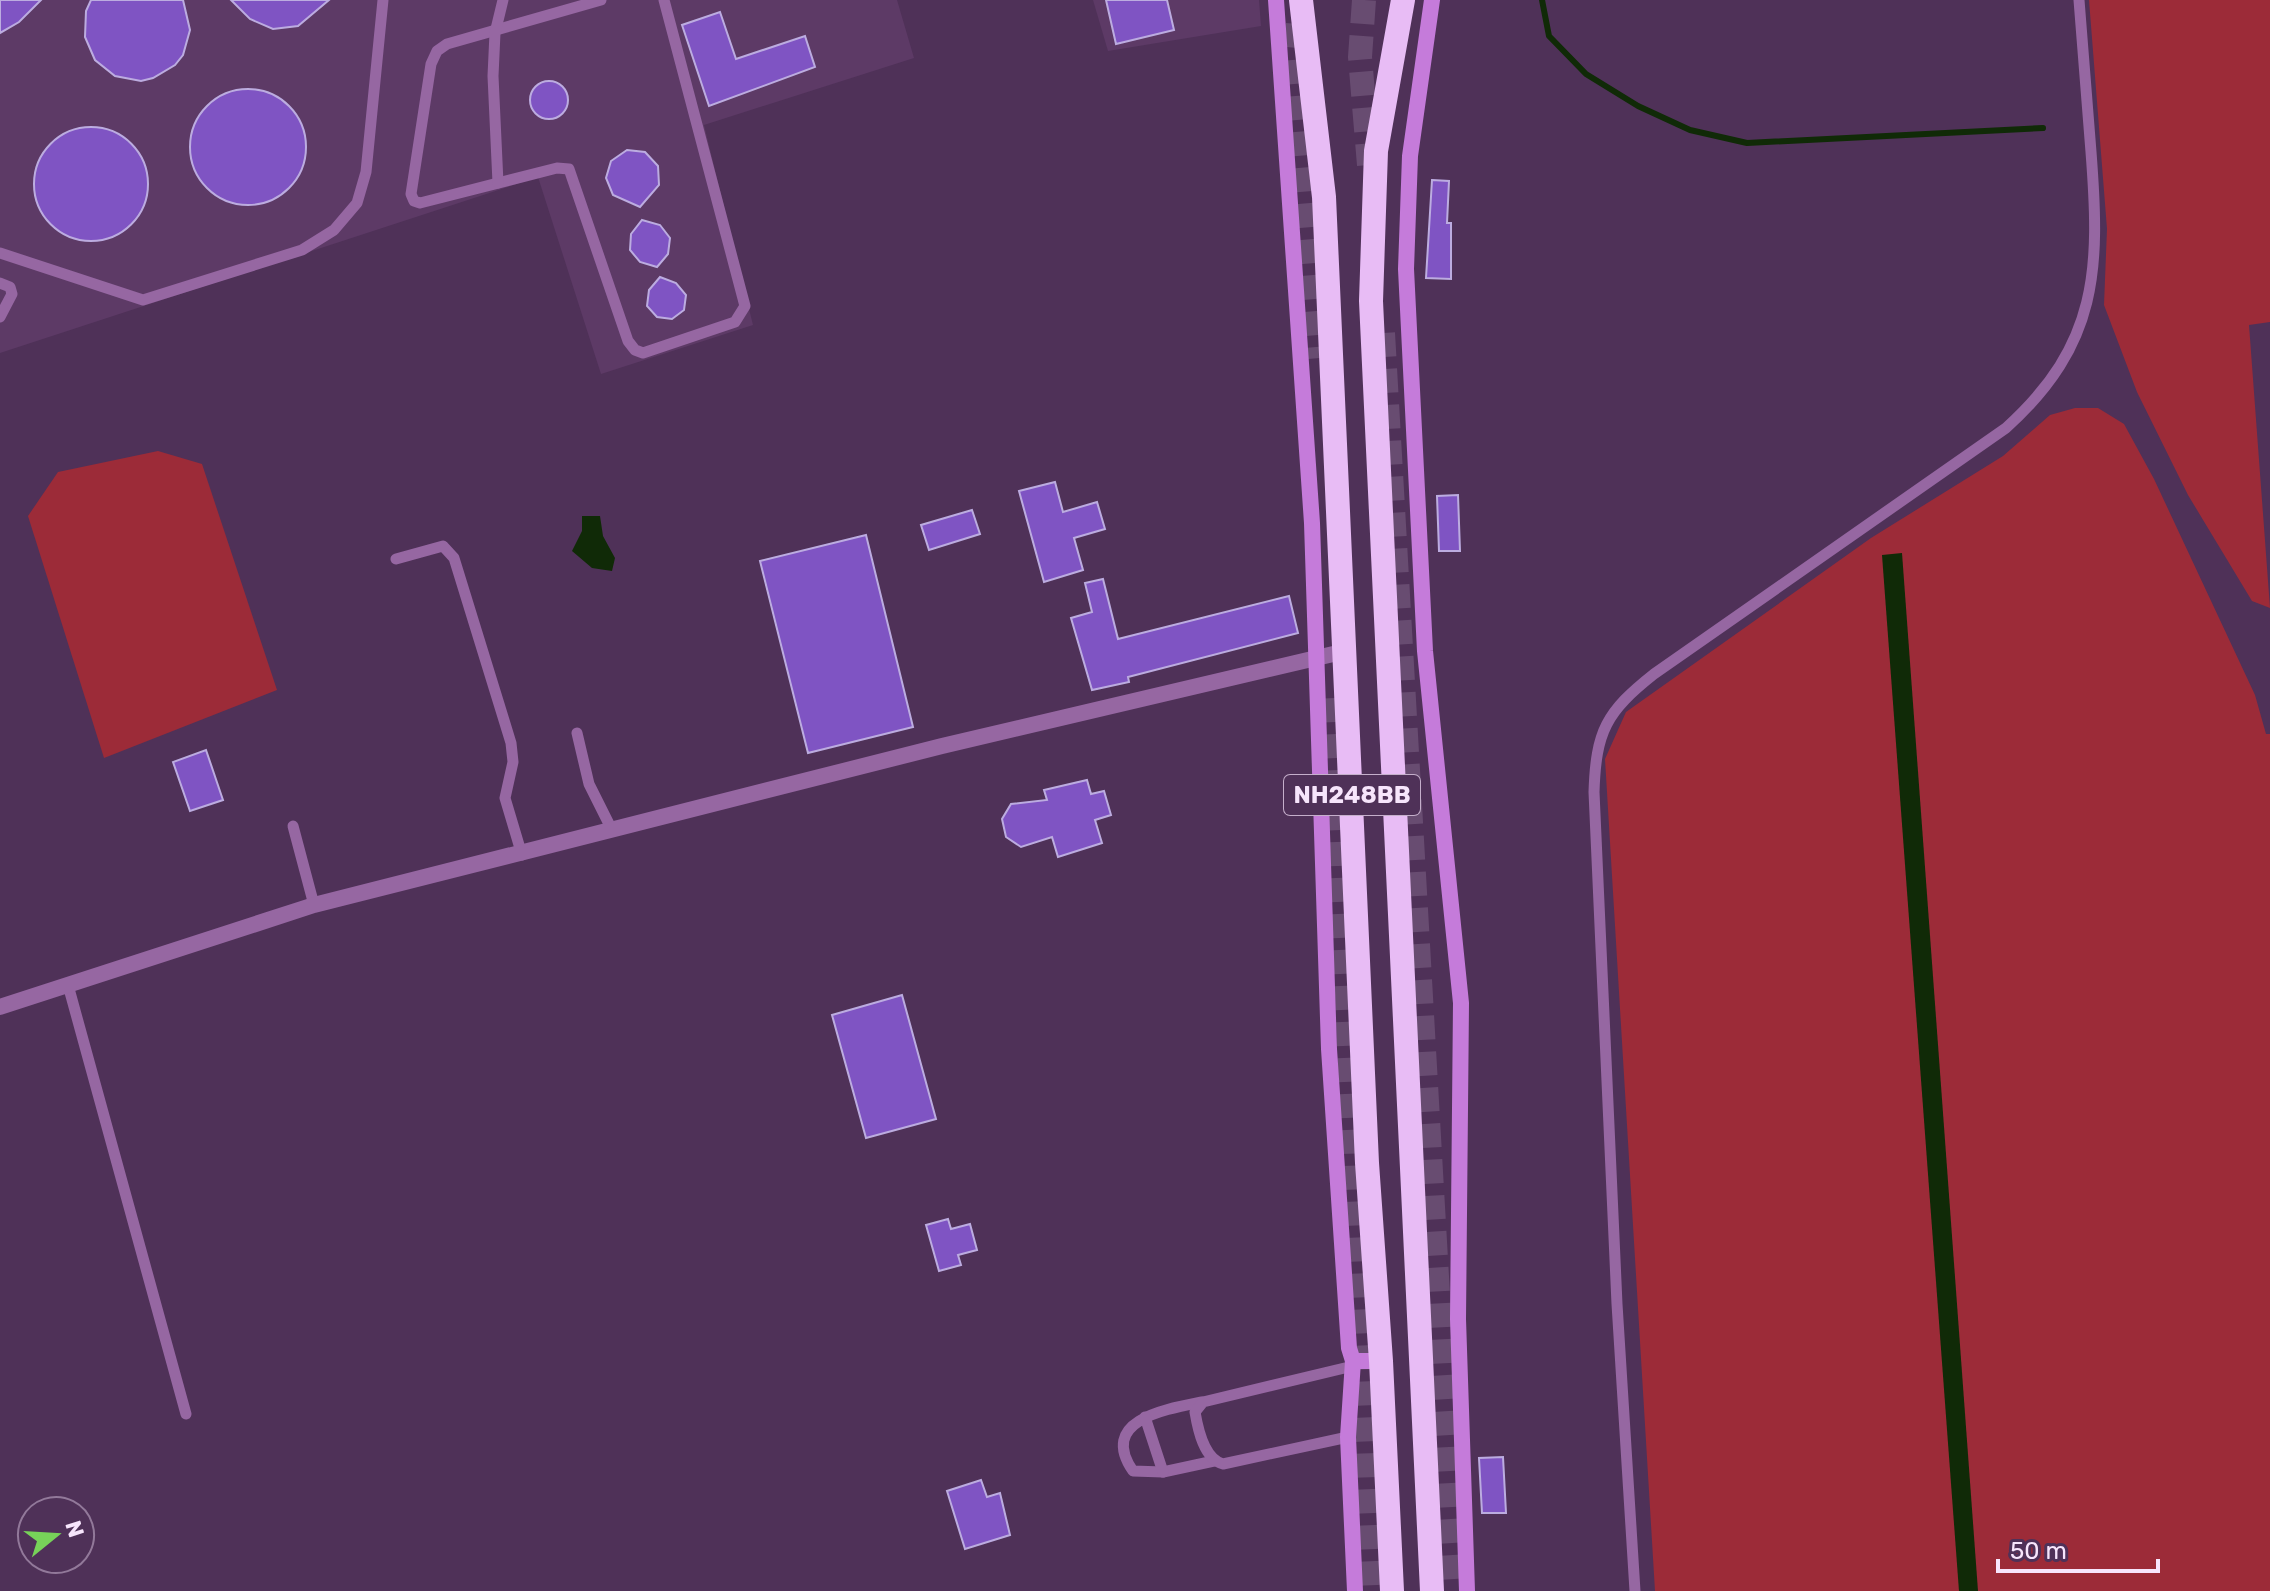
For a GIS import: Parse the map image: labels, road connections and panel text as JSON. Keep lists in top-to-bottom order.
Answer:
{
  "streets": {
    "highway": ["NH248BB"]
  },
  "scale_bar": "50 m",
  "north": "right"
}
